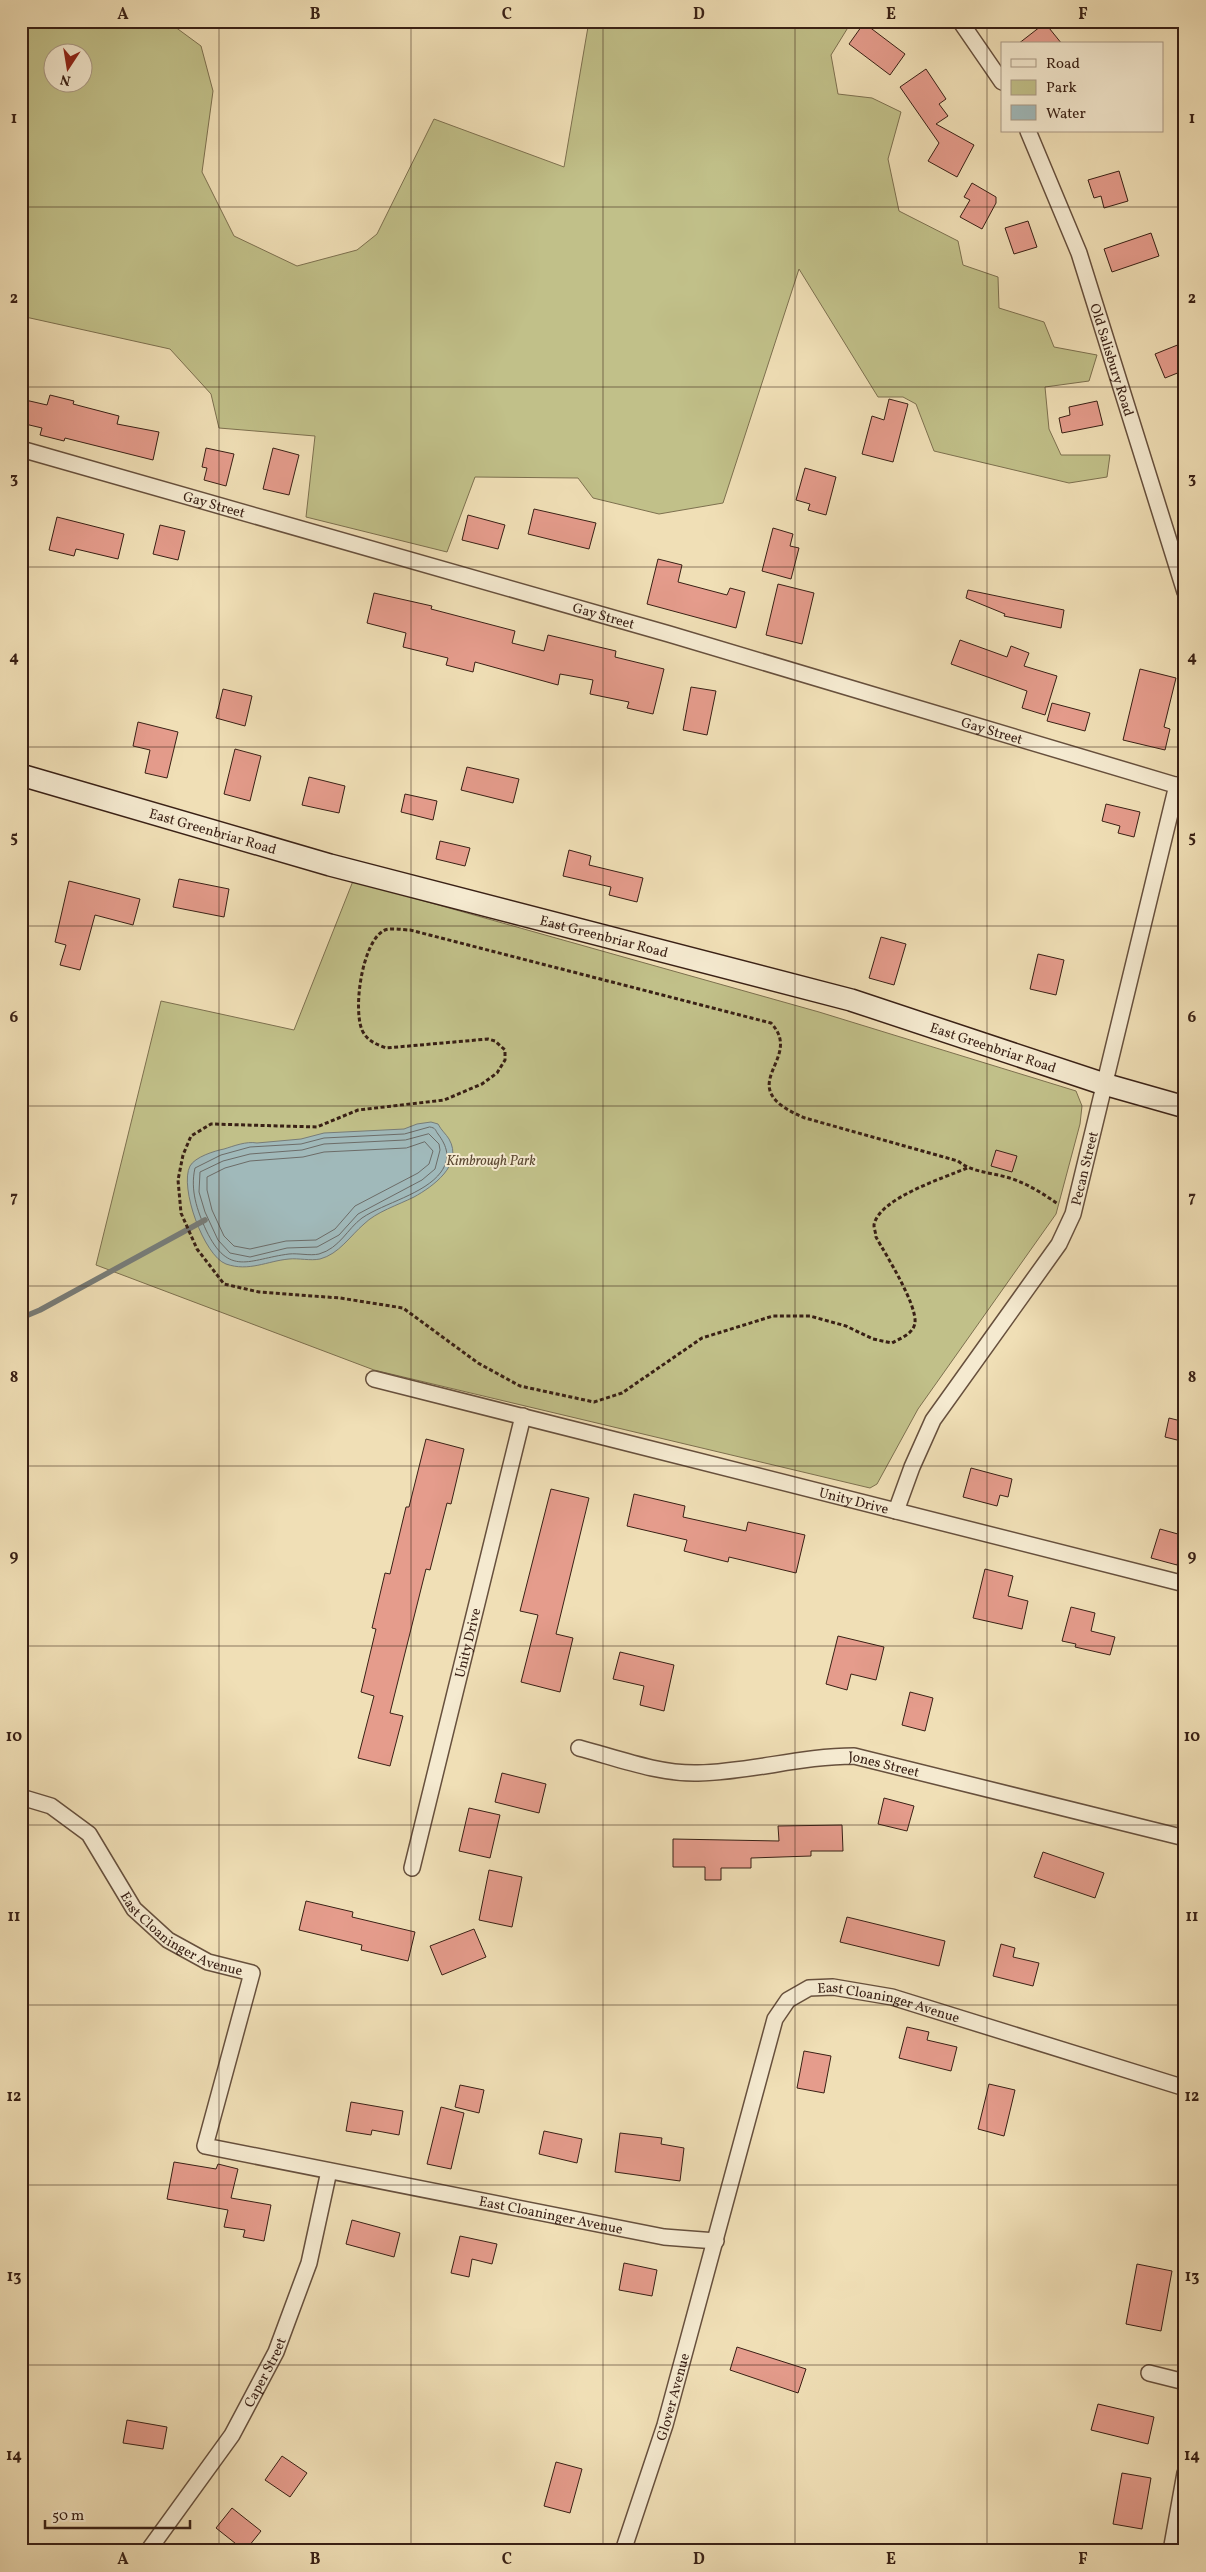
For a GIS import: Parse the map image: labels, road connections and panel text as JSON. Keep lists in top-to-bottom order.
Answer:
{
  "streets": {
    "street": [
      "Old Salisbury Road",
      "Gay Street",
      "East Greenbriar Road",
      "Pecan Street",
      "Unity Drive",
      "Jones Street",
      "East Cloaninger Avenue",
      "Caper Street",
      "Glover Avenue"
    ]
  },
  "crossings": [
    ["Gay Street", "Pecan Street"],
    ["East Greenbriar Road", "Pecan Street"],
    ["Pecan Street", "Unity Drive"],
    ["East Cloaninger Avenue", "Caper Street"],
    ["East Cloaninger Avenue", "Glover Avenue"]
  ],
  "parks": ["Kimbrough Park"],
  "legend": ["Road", "Park", "Water"],
  "scale_bar": "50 m",
  "north": "bottom",
  "grid": {
    "columns": [
      "A",
      "B",
      "C",
      "D",
      "E",
      "F"
    ],
    "rows": [
      "1",
      "2",
      "3",
      "4",
      "5",
      "6",
      "7",
      "8",
      "9",
      "10",
      "11",
      "12",
      "13",
      "14"
    ]
  }
}
